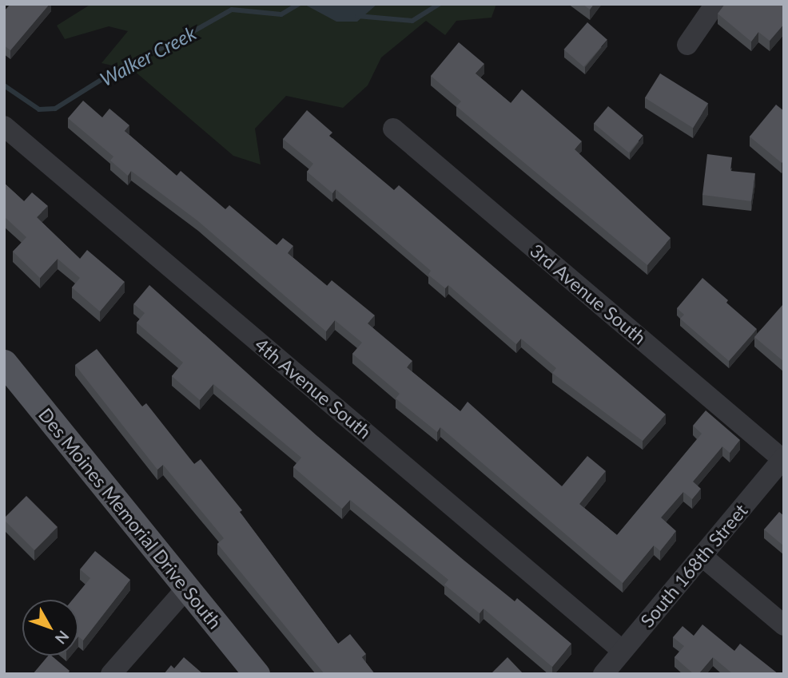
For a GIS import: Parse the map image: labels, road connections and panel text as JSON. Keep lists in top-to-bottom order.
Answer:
{
  "streets": {
    "main road": ["Des Moines Memorial Drive South"],
    "street": ["3rd Avenue South", "4th Avenue South", "South 168th Street"]
  },
  "crossings": [
    ["3rd Avenue South", "South 168th Street"],
    ["4th Avenue South", "South 168th Street"]
  ],
  "water": ["Walker Creek"],
  "north": "bottom right"
}
